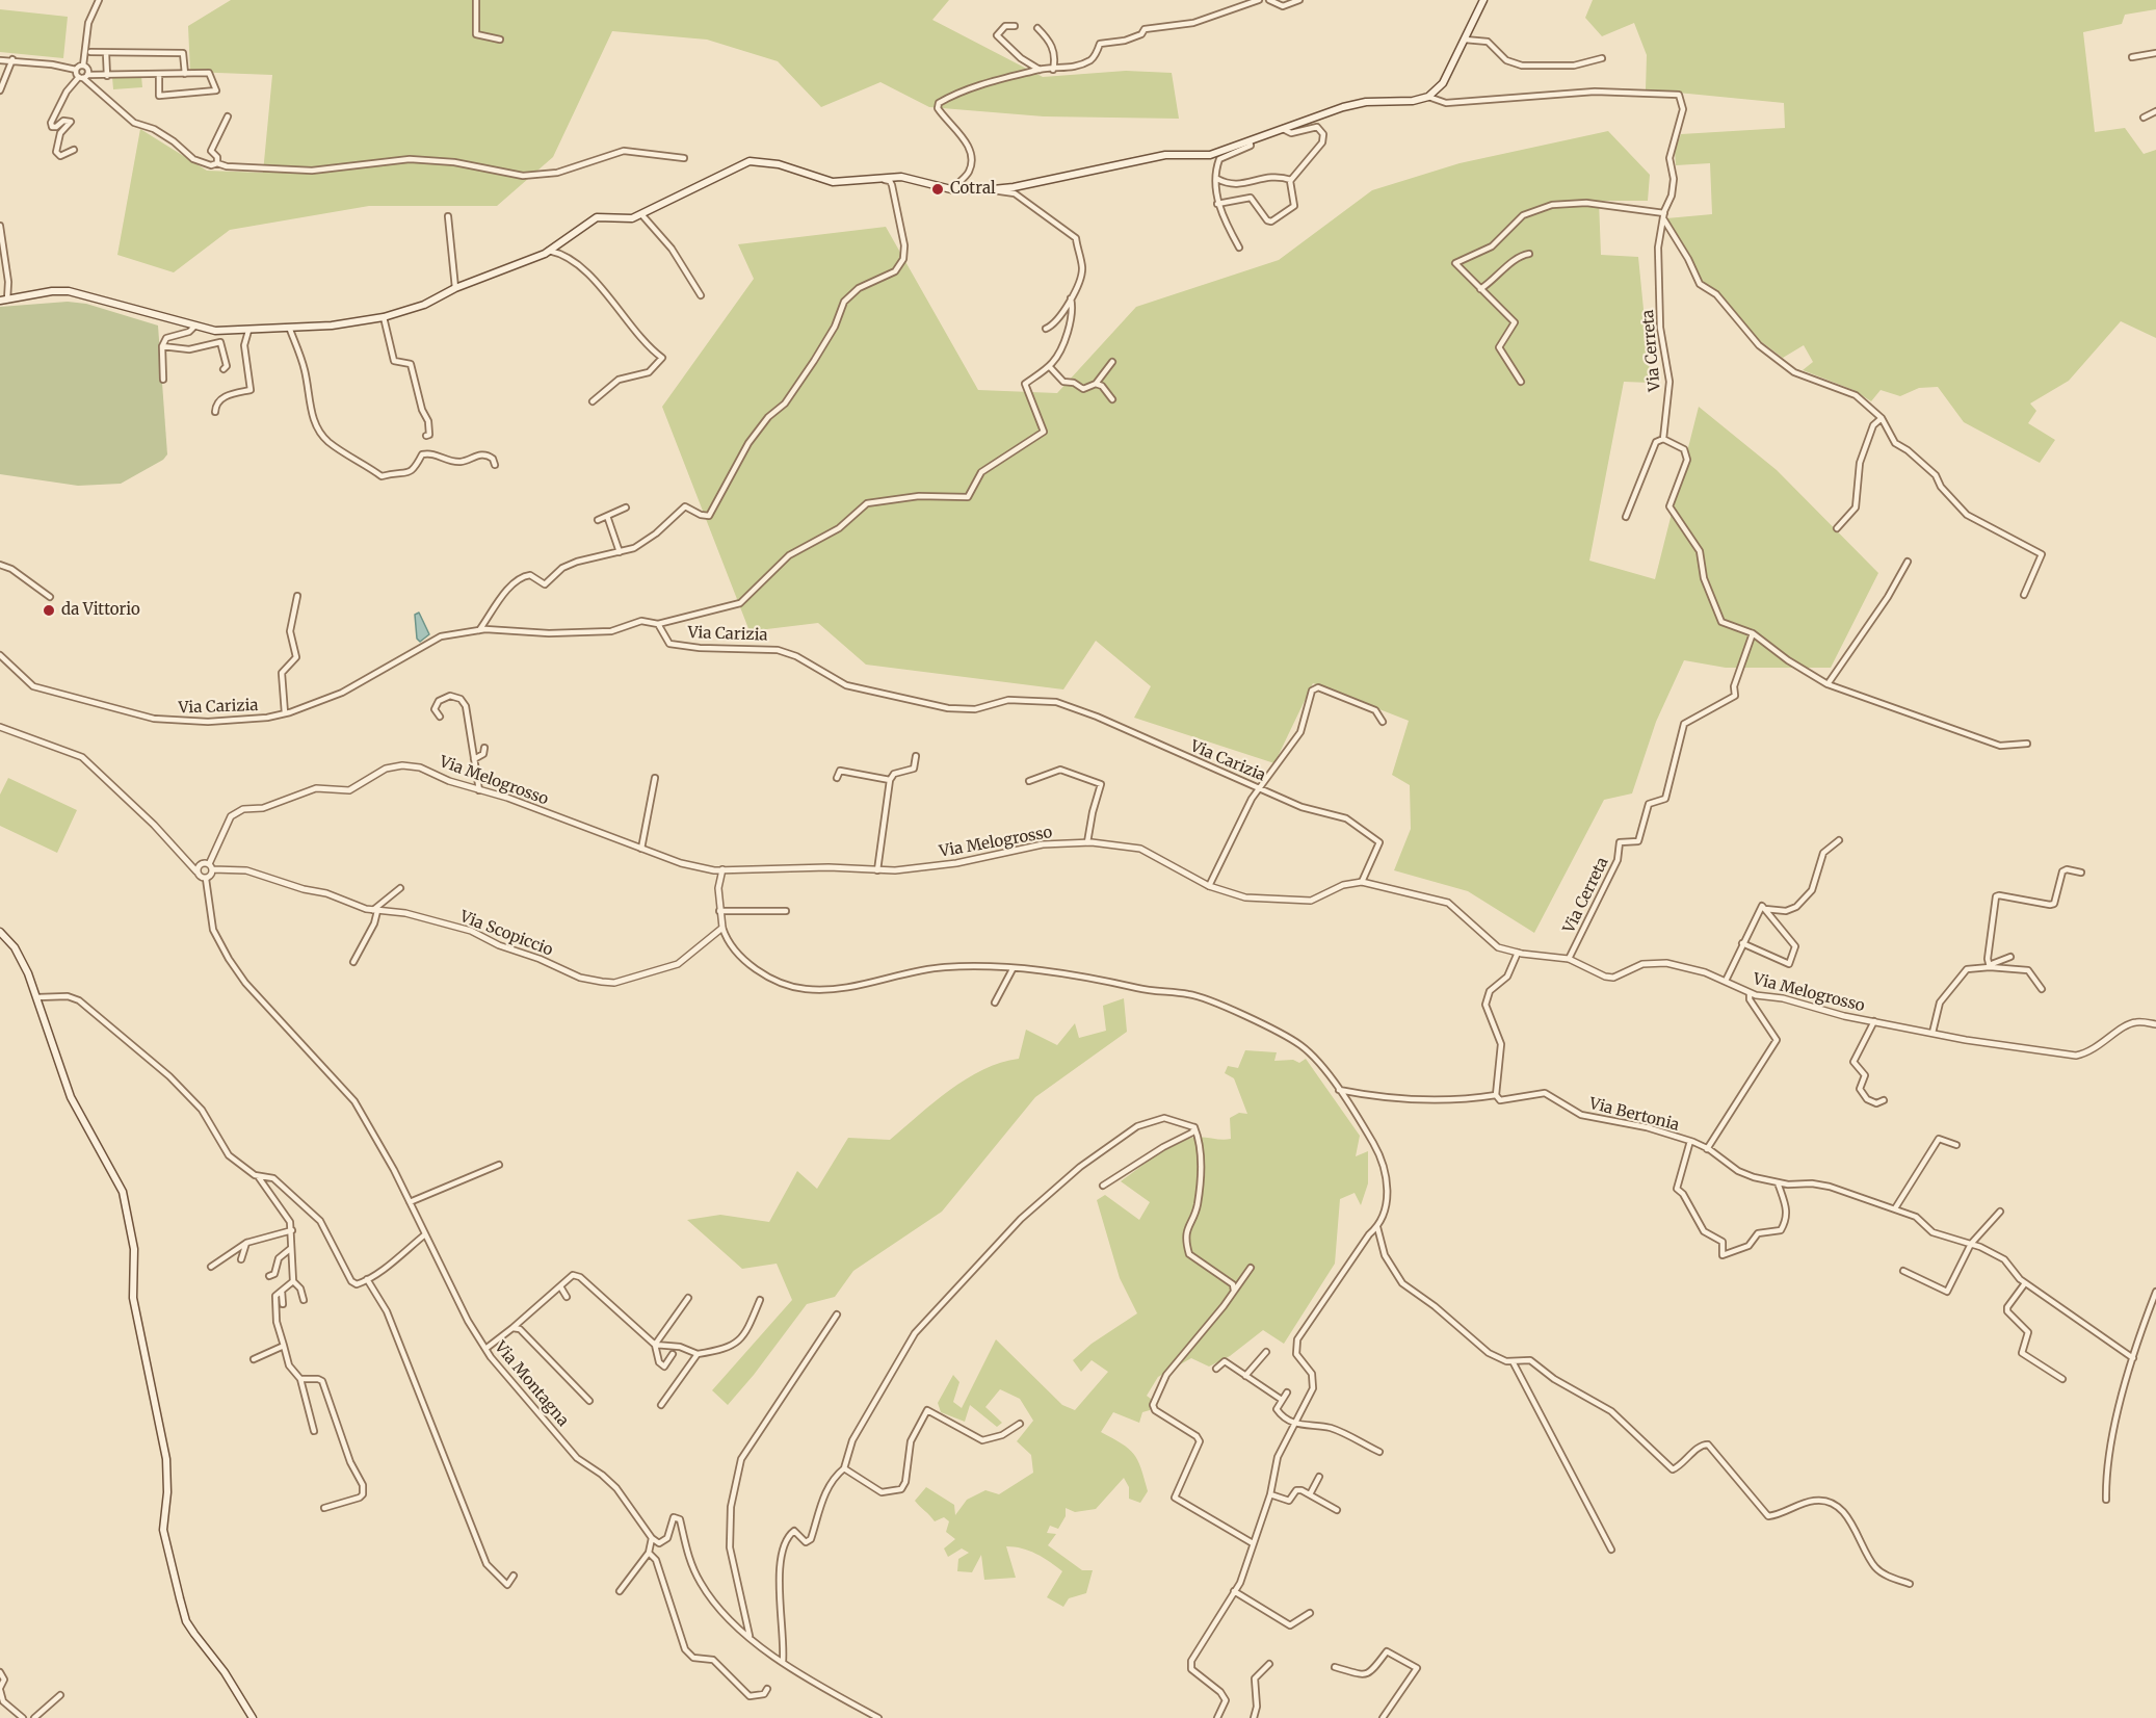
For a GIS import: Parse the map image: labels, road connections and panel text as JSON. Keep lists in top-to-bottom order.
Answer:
{
  "streets": {
    "street": [
      "Via Cerreta",
      "Via Carizia",
      "Via Melogrosso",
      "Via Scopiccio",
      "Via Bertonia",
      "Via Montagna"
    ]
  },
  "crossings": [
    ["Via Cerreta", "Via Melogrosso"],
    ["Via Carizia", "Via Melogrosso"],
    ["Via Melogrosso", "Via Scopiccio"],
    ["Via Melogrosso", "Via Montagna"],
    ["Via Scopiccio", "Via Montagna"]
  ],
  "places": ["Cotral", "da Vittorio"]
}
